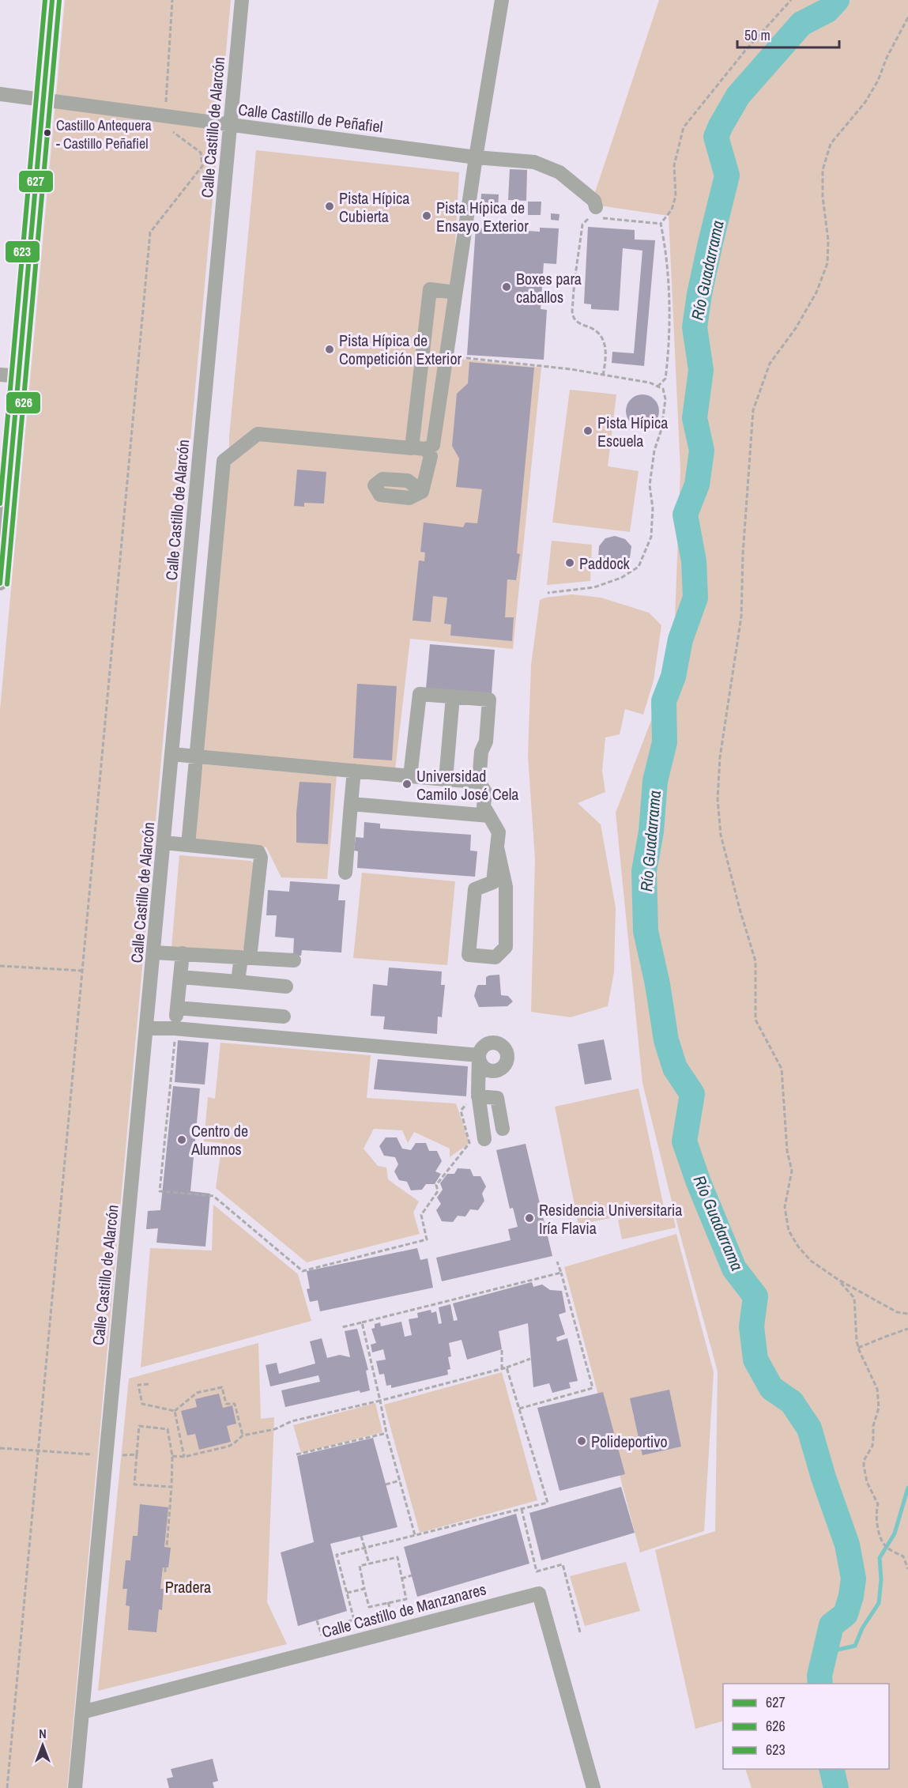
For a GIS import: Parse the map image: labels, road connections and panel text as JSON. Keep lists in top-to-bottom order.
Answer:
{
  "streets": {
    "street": ["Calle Castillo de Peñafiel", "Calle Castillo de Alarcón", "Calle Castillo de Manzanares"]
  },
  "crossings": [
    ["Calle Castillo de Peñafiel", "Calle Castillo de Alarcón"],
    ["Calle Castillo de Alarcón", "Calle Castillo de Manzanares"]
  ],
  "water": ["Río Guadarrama"],
  "parks": ["Pradera"],
  "places": [
    "Castillo Antequera - Castillo Peñafiel",
    "Pista Hípica Cubierta",
    "Pista Hípica de Ensayo Exterior",
    "Boxes para caballos",
    "Pista Hípica de Competición Exterior",
    "Pista Hípica Escuela",
    "Paddock",
    "Universidad Camilo José Cela",
    "Centro de Alumnos",
    "Residencia Universitaria Iría Flavia",
    "Polideportivo"
  ],
  "lines": ["transit line 627", "transit line 623", "transit line 626"],
  "legend": ["627", "626", "623"],
  "scale_bar": "50 m",
  "north": "top"
}
